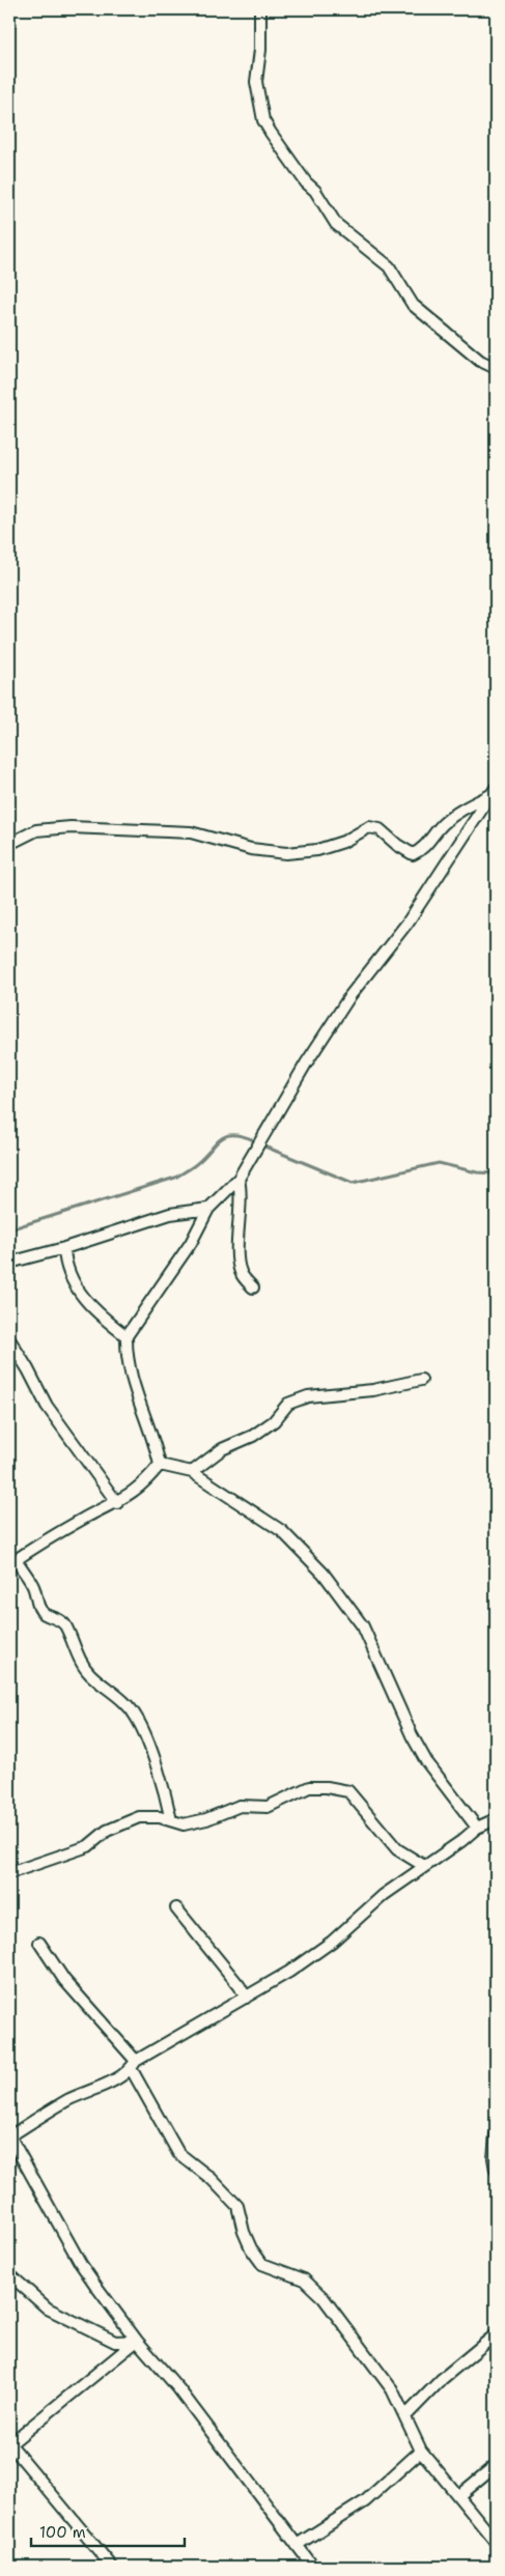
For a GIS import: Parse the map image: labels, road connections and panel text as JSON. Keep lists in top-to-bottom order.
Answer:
{
  "scale_bar": "100 m"
}
